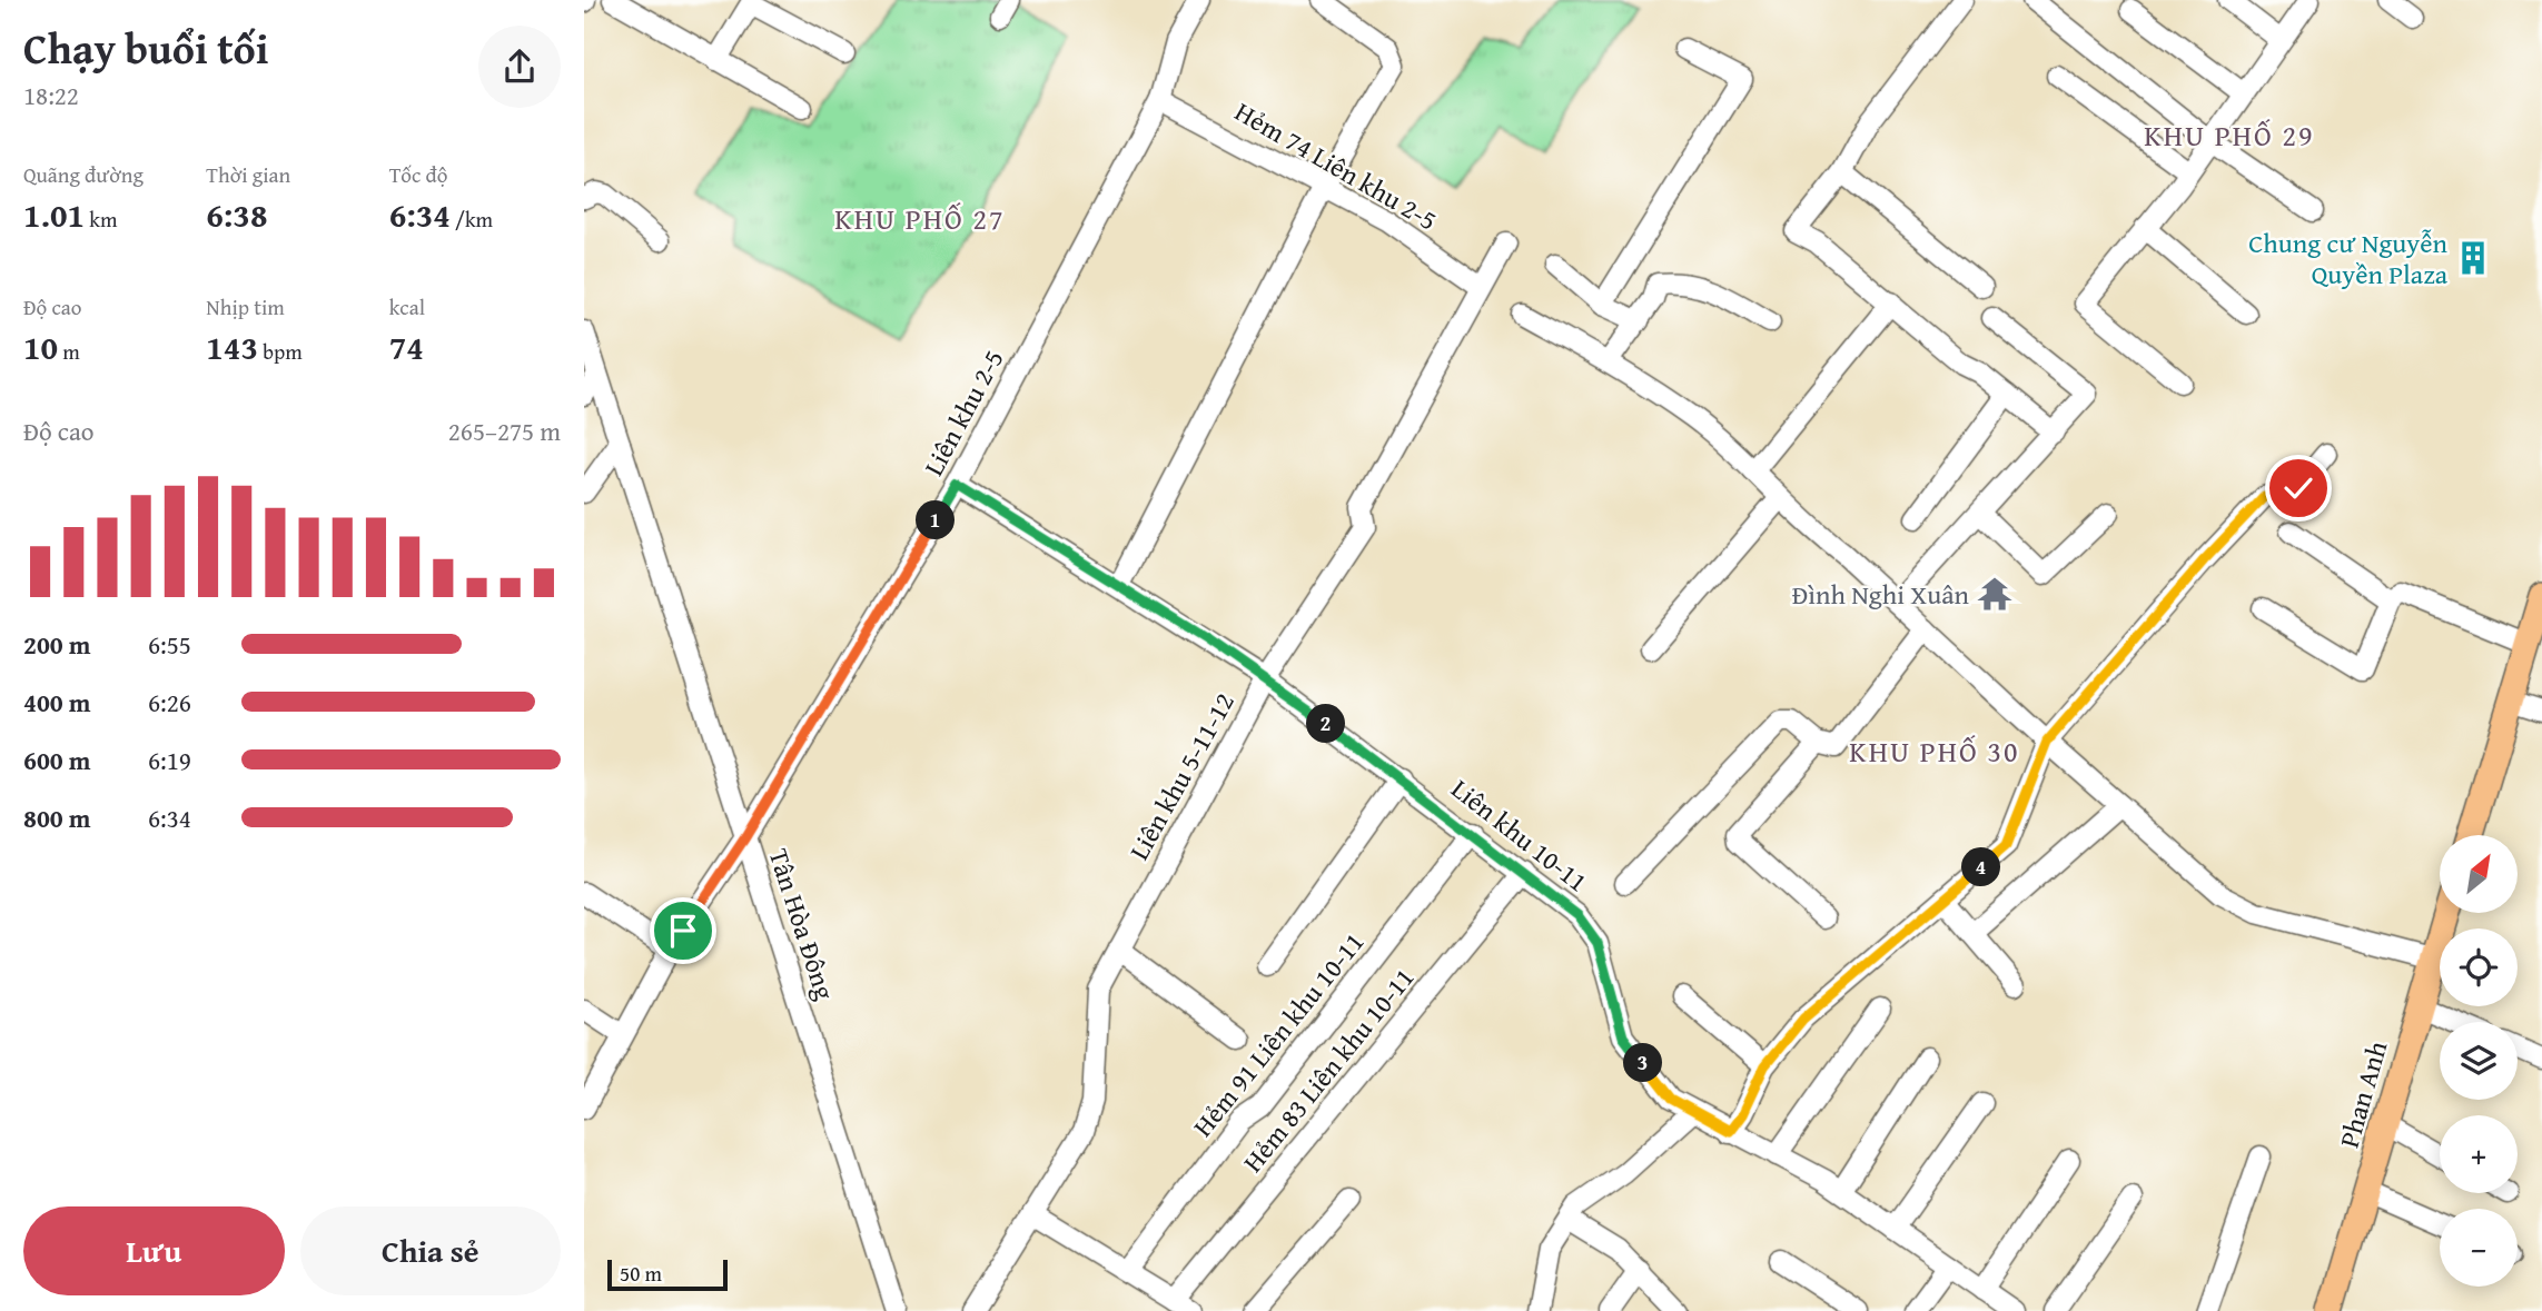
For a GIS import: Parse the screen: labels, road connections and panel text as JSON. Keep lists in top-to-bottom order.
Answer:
{
  "streets": {
    "main road": ["Phan Anh"],
    "street": [
      "Hẻm 74 Liên khu 2-5",
      "Liên khu 2-5",
      "Liên khu 5-11-12",
      "Liên khu 10-11",
      "Tân Hòa Đông",
      "Hẻm 91 Liên khu 10-11",
      "Hẻm 83 Liên khu 10-11"
    ]
  },
  "crossings": [
    ["Hẻm 74 Liên khu 2-5", "Liên khu 2-5"],
    ["Hẻm 74 Liên khu 2-5", "Liên khu 5-11-12"],
    ["Liên khu 2-5", "Liên khu 10-11"],
    ["Liên khu 2-5", "Tân Hòa Đông"],
    ["Liên khu 5-11-12", "Liên khu 10-11"],
    ["Liên khu 10-11", "Hẻm 91 Liên khu 10-11"],
    ["Liên khu 10-11", "Hẻm 83 Liên khu 10-11"]
  ],
  "districts": ["KHU PHỐ 29", "KHU PHỐ 27", "KHU PHỐ 30"],
  "places": {
    "building": ["Chung cư Nguyễn Quyền Plaza"],
    "temple": ["Đình Nghi Xuân"]
  },
  "scale_bar": "50 m",
  "north": "top right",
  "page": {
    "heading": ["Chạy buổi tối", "18:22"],
    "stats": [
      ["Quãng đường", "1.01 km"],
      ["Thời gian", "6:38"],
      ["Tốc độ", "6:34 /km"],
      ["Độ cao", "10 m"],
      ["Nhịp tim", "143 bpm"],
      ["kcal", "74"]
    ],
    "chart": ["Độ cao", "265–275 m"],
    "pins": [
      "1",
      "2",
      "4",
      "3"
    ],
    "list": [
      {
        "name": "200 m",
        "note": "6:55"
      },
      {
        "name": "400 m",
        "note": "6:26"
      },
      {
        "name": "600 m",
        "note": "6:19"
      },
      {
        "name": "800 m",
        "note": "6:34"
      }
    ],
    "map_buttons": ["+", "−"],
    "buttons": ["Lưu", "Chia sẻ"],
    "scale": "50 m"
  }
}
